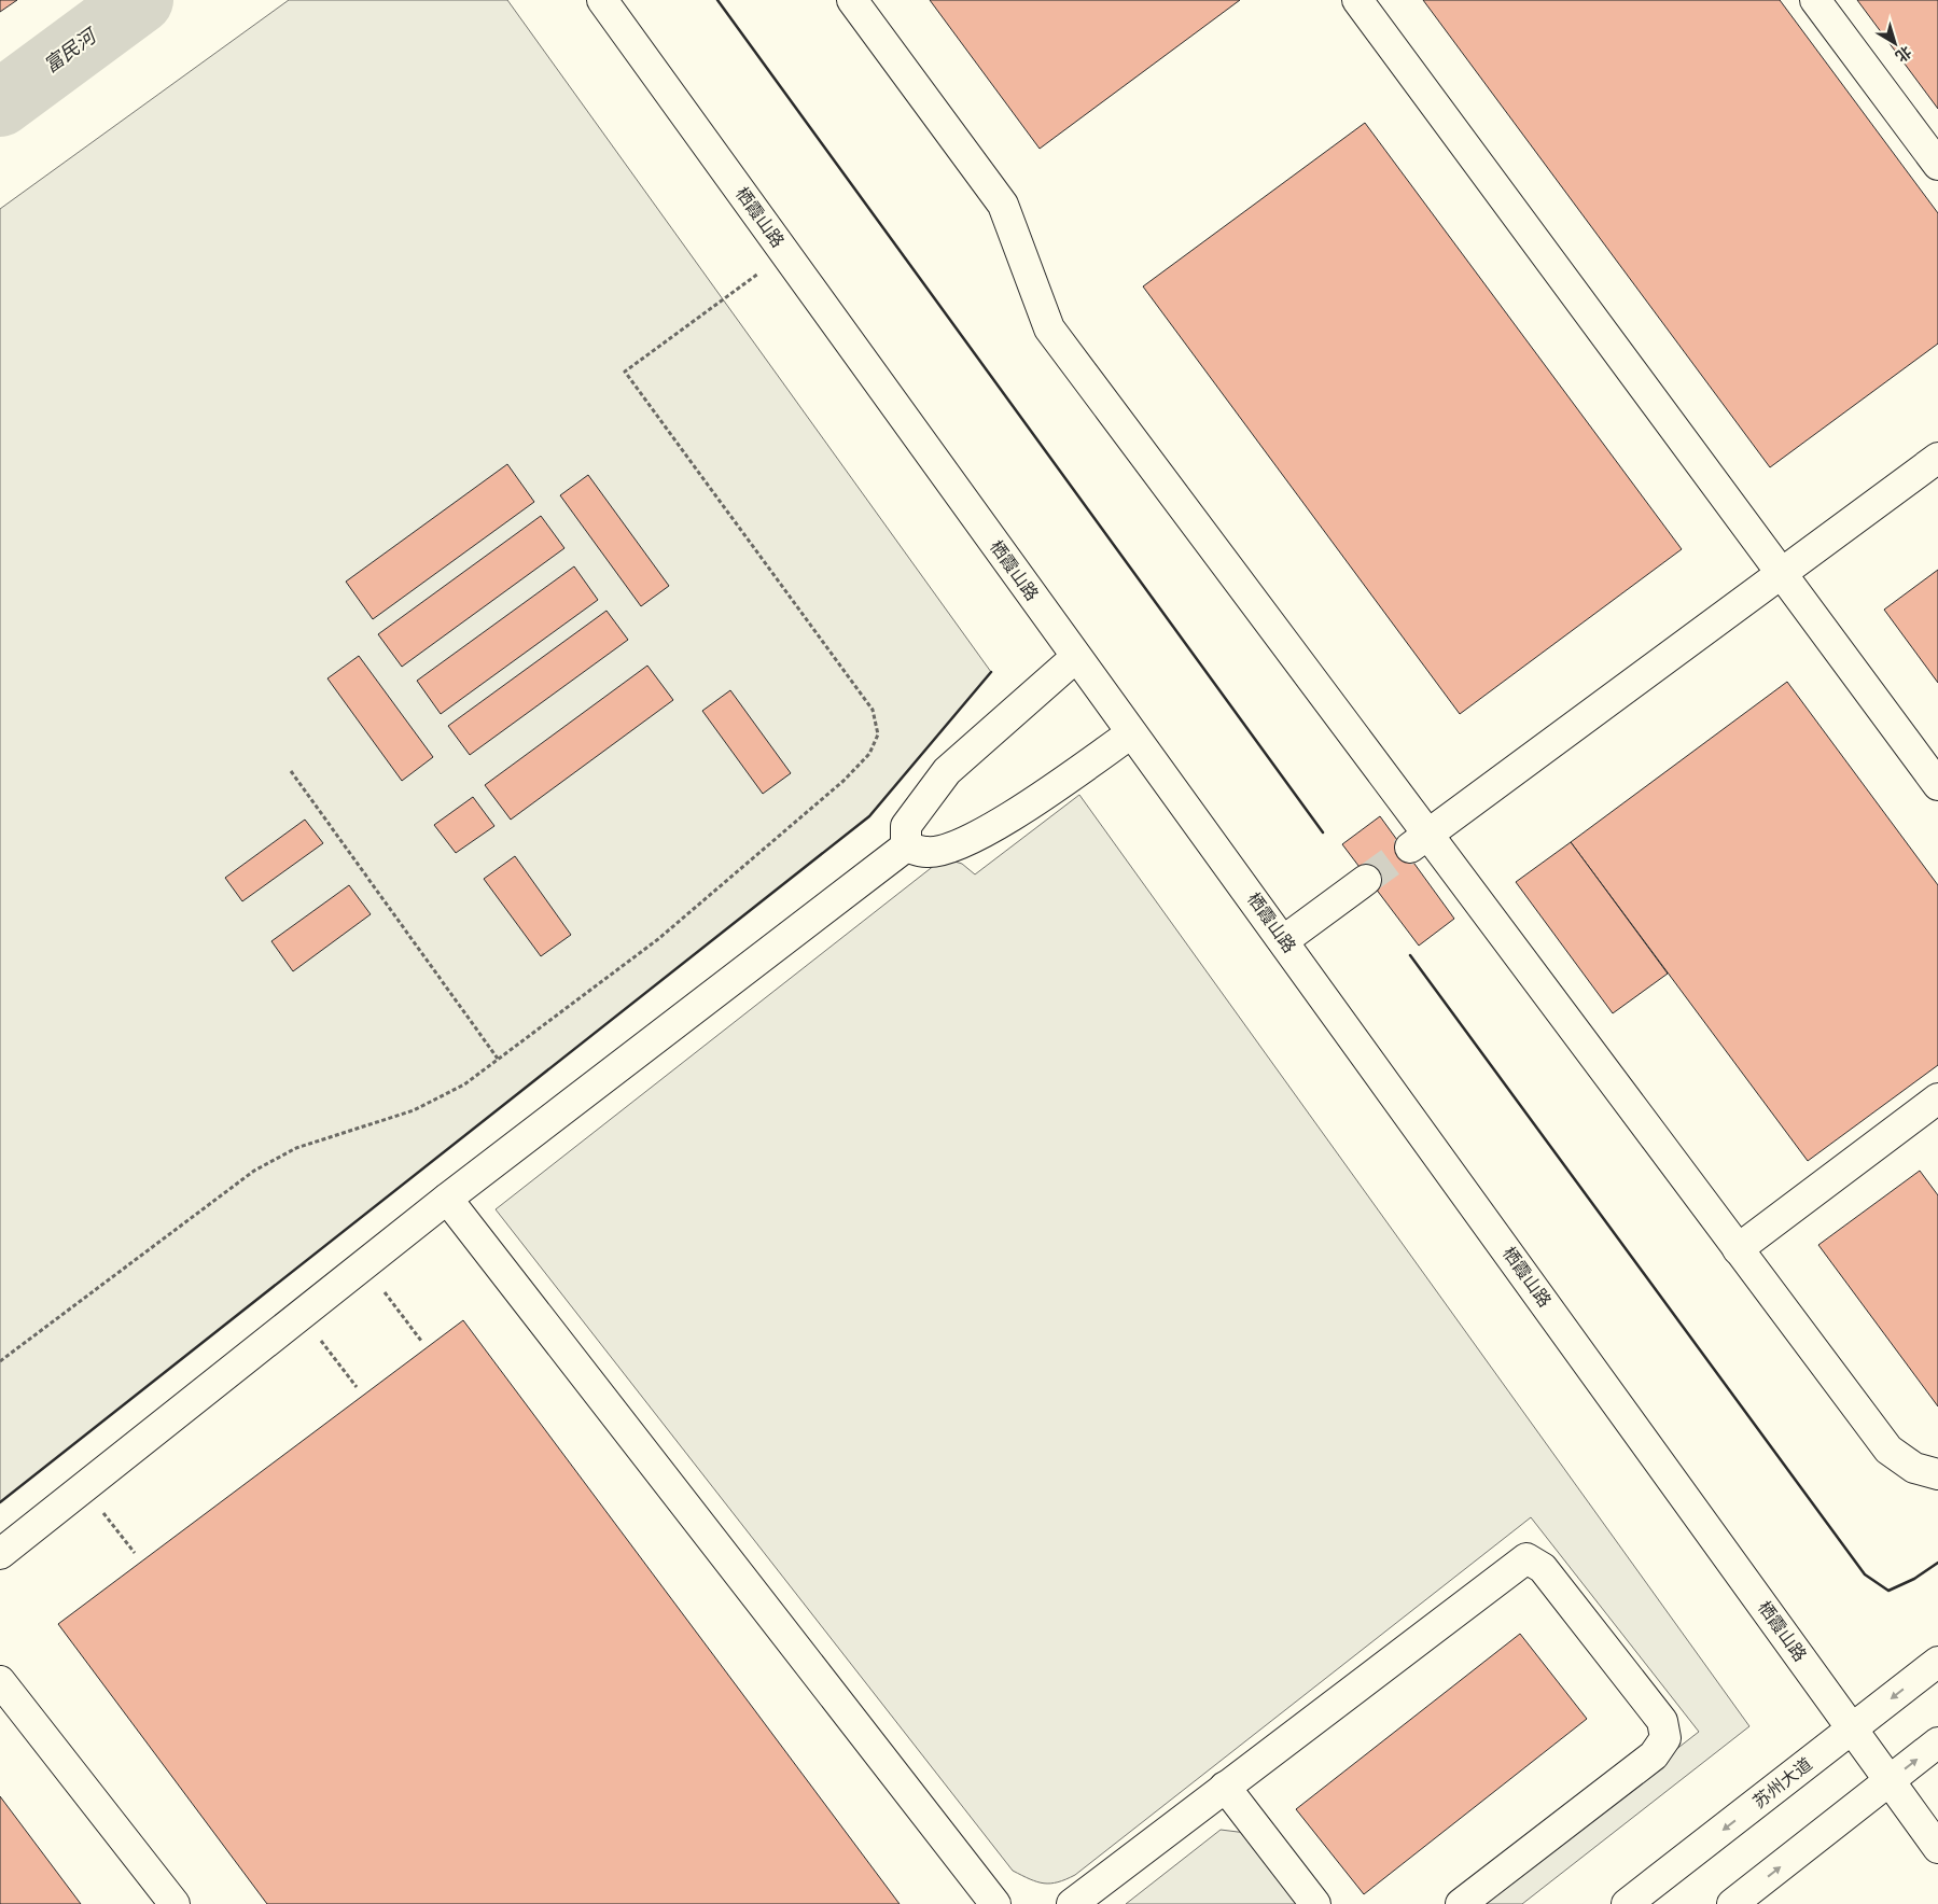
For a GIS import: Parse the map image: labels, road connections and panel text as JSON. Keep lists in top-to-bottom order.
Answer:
{
  "streets": {
    "street": ["栖霞山路", "苏州大道"]
  },
  "crossings": [
    ["栖霞山路", "苏州大道"]
  ],
  "water": ["富民河"],
  "north": "bottom right"
}
